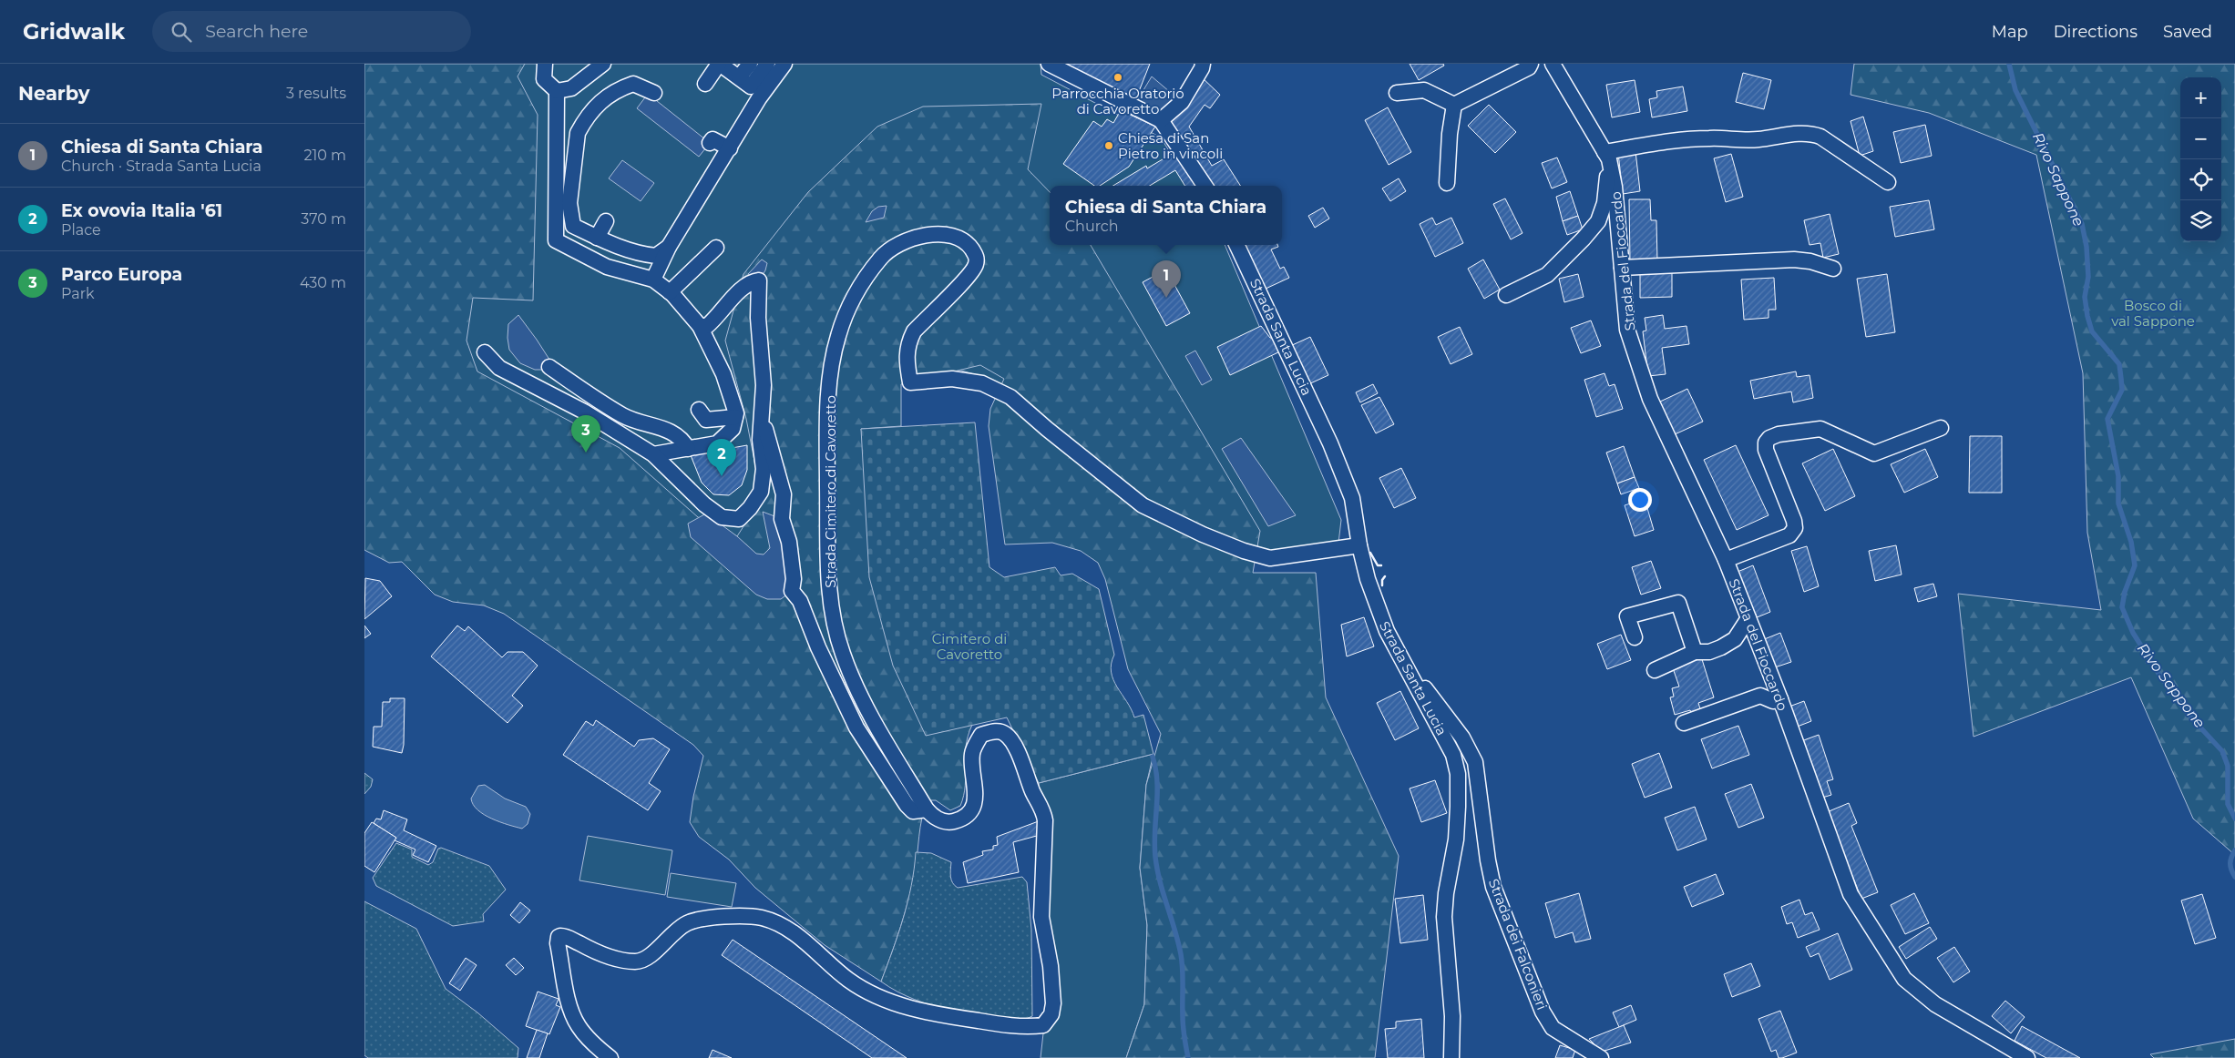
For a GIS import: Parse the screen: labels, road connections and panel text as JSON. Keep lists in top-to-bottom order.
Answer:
{
  "streets": {
    "street": [
      "Strada del Fioccardo",
      "Strada Santa Lucia",
      "Strada Cimitero di Cavoretto",
      "Strada dei Falconieri"
    ]
  },
  "crossings": [
    ["Strada Santa Lucia", "Strada Cimitero di Cavoretto"],
    ["Strada Santa Lucia", "Strada dei Falconieri"]
  ],
  "water": ["Rivo Sappone"],
  "parks": ["Bosco di val Sappone", "Cimitero di Cavoretto"],
  "places": ["Parrocchia Oratorio di Cavoretto", "Chiesa di San Pietro in vincoli"],
  "page": {
    "header": "Gridwalk",
    "search": "Search here",
    "nav": ["Map", "Directions", "Saved"],
    "heading": ["Nearby", "3 results"],
    "map_buttons": ["+", "−"],
    "list": [
      {
        "mark": "1",
        "name": "Chiesa di Santa Chiara",
        "note": "Church · Strada Santa Lucia",
        "value": "210 m"
      },
      {
        "mark": "2",
        "name": "Ex ovovia Italia '61",
        "note": "Place",
        "value": "370 m"
      },
      {
        "mark": "3",
        "name": "Parco Europa",
        "note": "Park",
        "value": "430 m"
      }
    ],
    "popup": ["Chiesa di Santa Chiara", "Church"],
    "pins": ["1", "3", "2"]
  }
}
